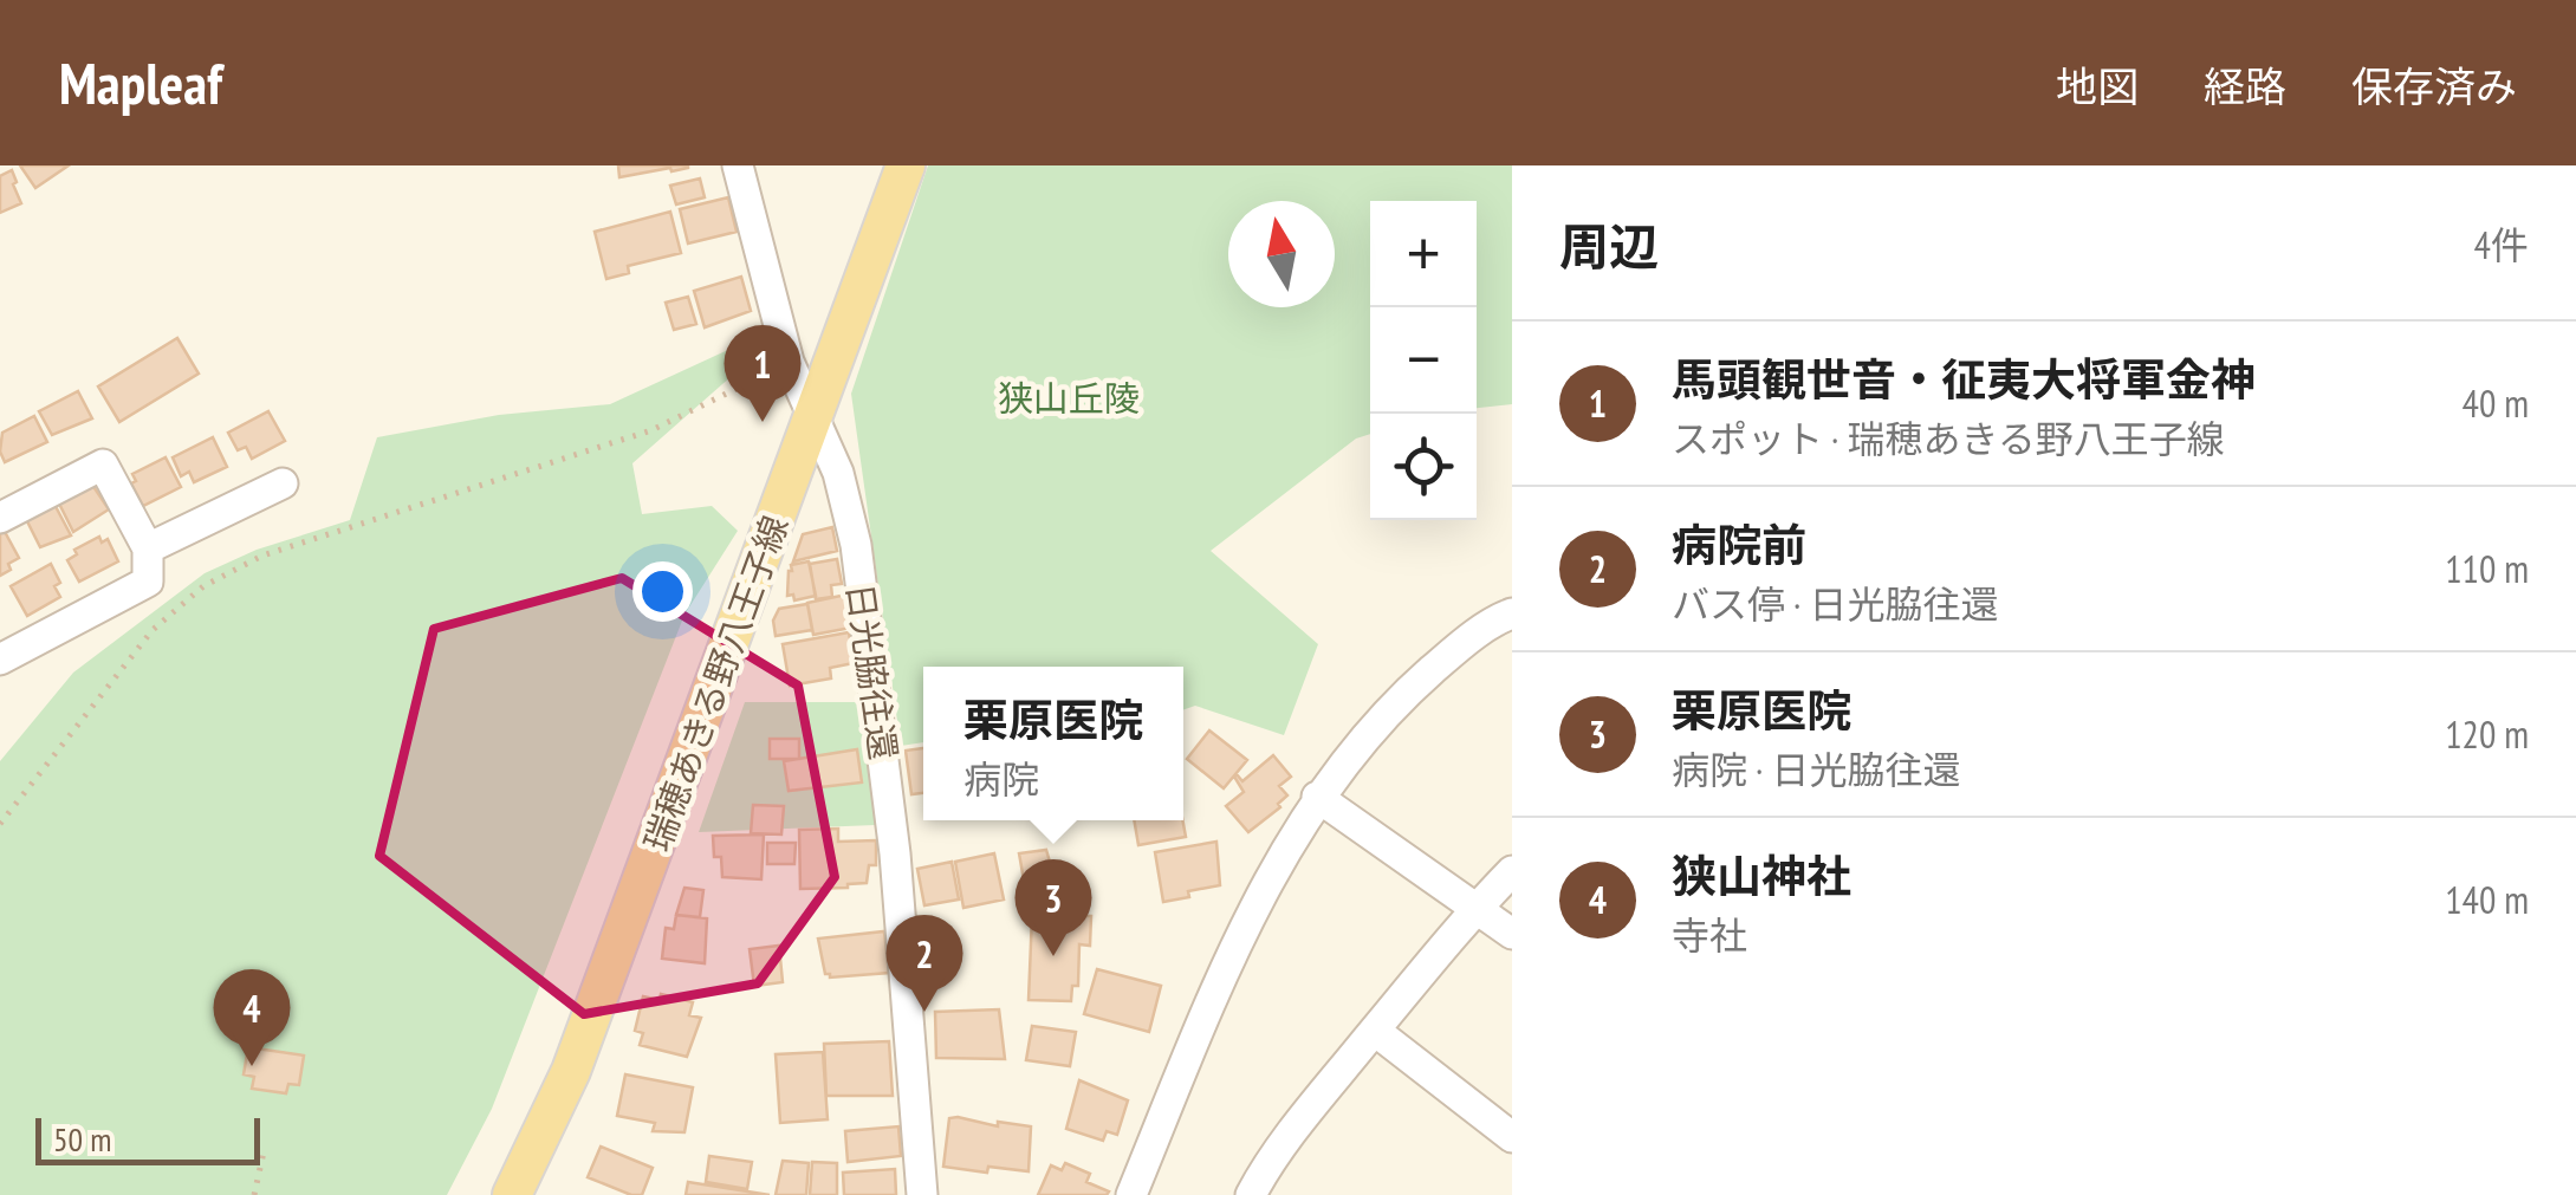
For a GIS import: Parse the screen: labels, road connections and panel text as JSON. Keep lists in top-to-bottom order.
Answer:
{
  "streets": {
    "main road": ["瑞穂あきる野八王子線"],
    "street": ["日光脇往還"]
  },
  "crossings": [
    ["日光脇往還", "瑞穂あきる野八王子線"]
  ],
  "parks": ["狭山丘陵"],
  "scale_bar": "50 m",
  "north": "top",
  "page": {
    "header": "Mapleaf",
    "nav": ["地図", "経路", "保存済み"],
    "heading": ["周辺", "4件"],
    "map_buttons": ["+", "−"],
    "list": [
      {
        "mark": "1",
        "name": "馬頭観世音・征夷大将軍金神",
        "note": "スポット · 瑞穂あきる野八王子線",
        "value": "40 m"
      },
      {
        "mark": "2",
        "name": "病院前",
        "note": "バス停 · 日光脇往還",
        "value": "110 m"
      },
      {
        "mark": "3",
        "name": "栗原医院",
        "note": "病院 · 日光脇往還",
        "value": "120 m"
      },
      {
        "mark": "4",
        "name": "狭山神社",
        "note": "寺社",
        "value": "140 m"
      }
    ],
    "pins": [
      "1",
      "3",
      "2",
      "4"
    ],
    "popup": ["栗原医院", "病院"],
    "scale": "50 m"
  }
}
